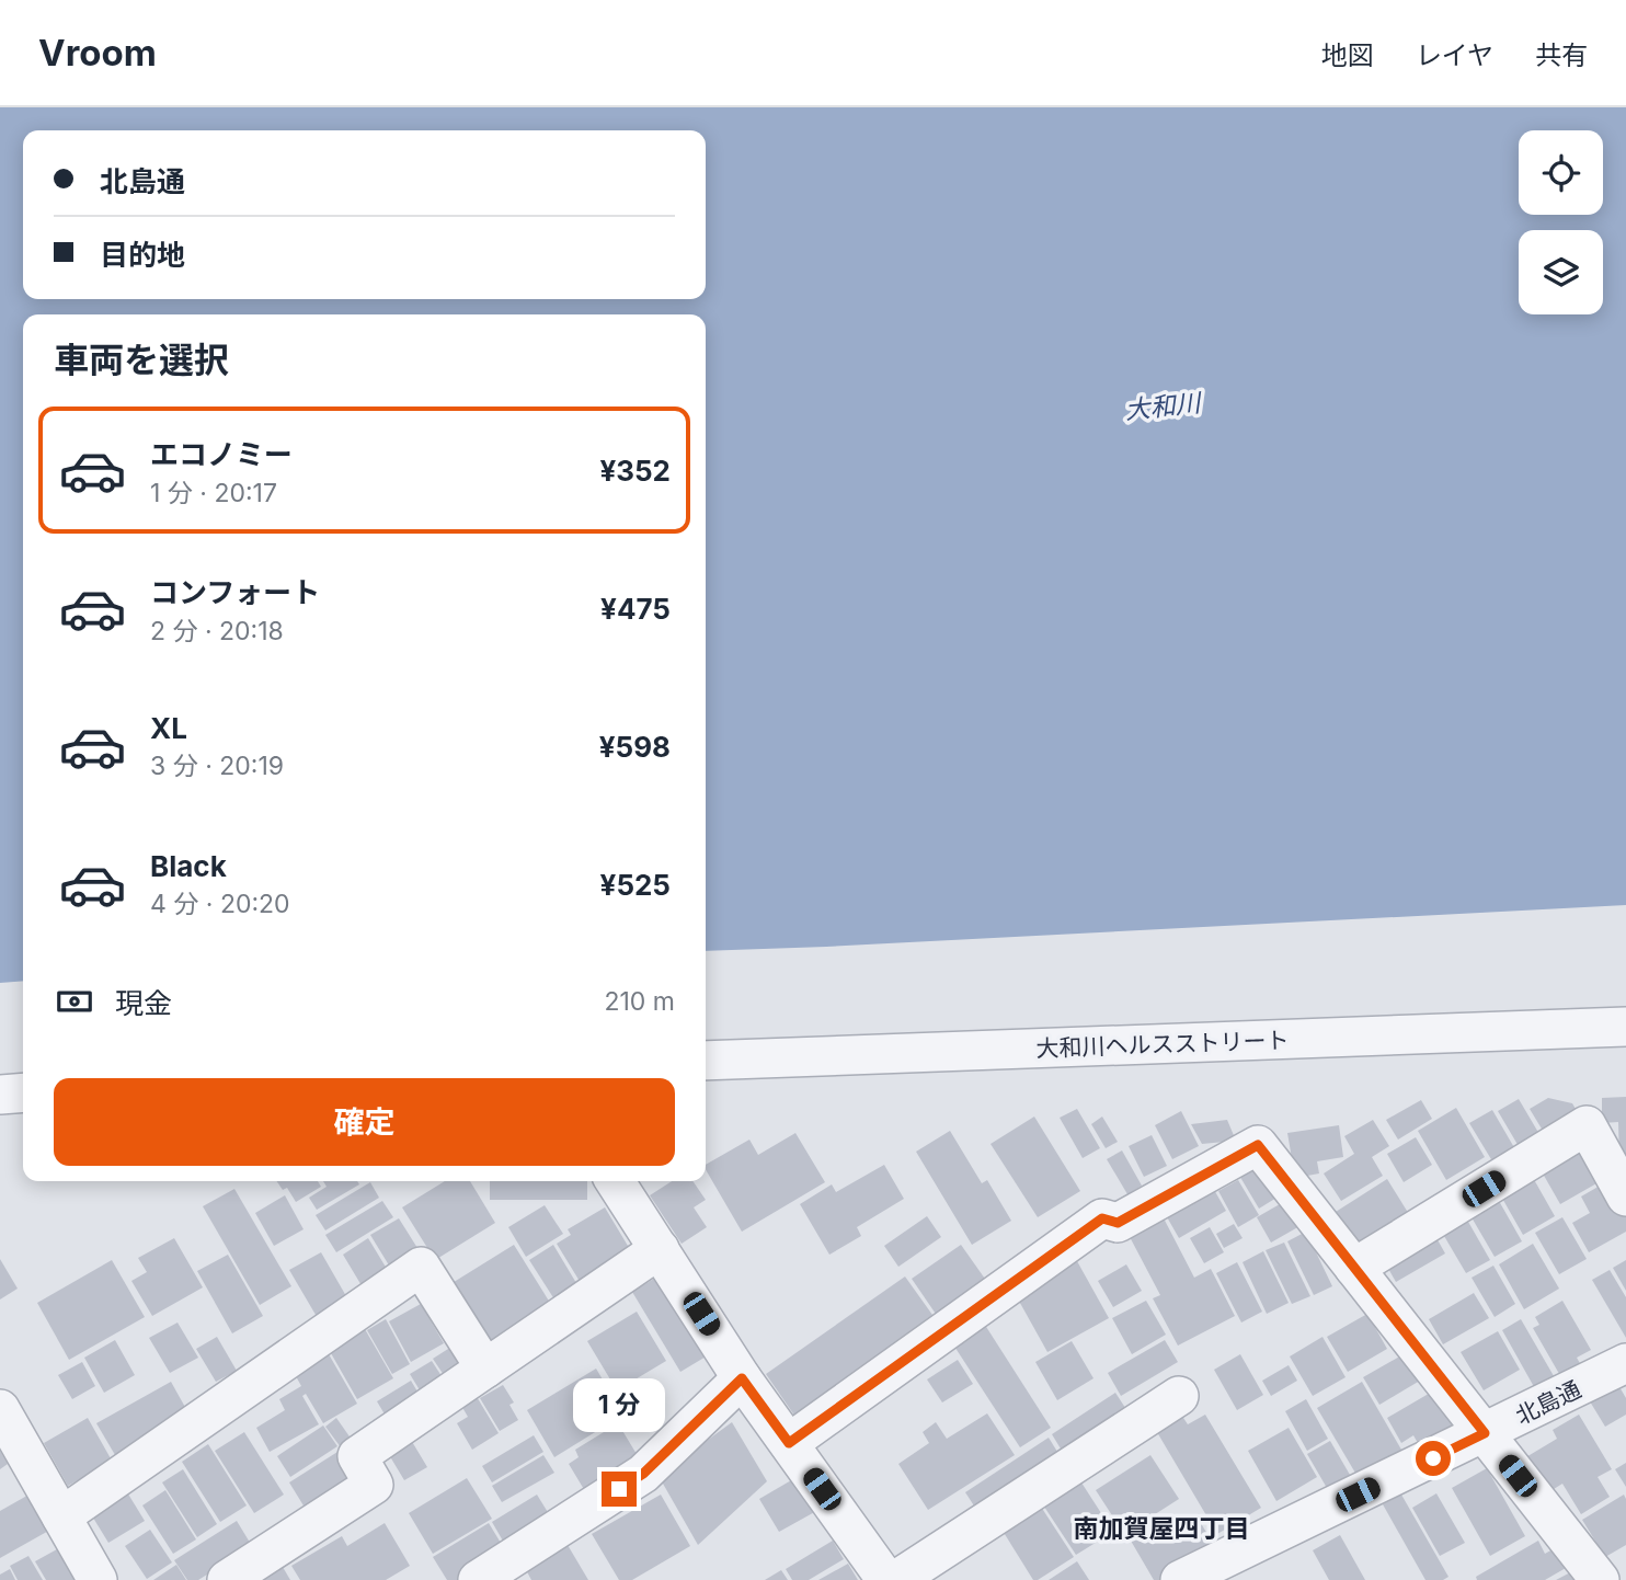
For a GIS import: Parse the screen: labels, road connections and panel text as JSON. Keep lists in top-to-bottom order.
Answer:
{
  "streets": {
    "street": ["大和川ヘルスストリート", "北島通"]
  },
  "districts": ["南加賀屋四丁目"],
  "water": ["大和川"],
  "page": {
    "header": "Vroom",
    "nav": ["地図", "レイヤ", "共有"],
    "banner": ["北島通", "目的地"],
    "heading": "車両を選択",
    "list": [
      {
        "name": "エコノミー",
        "note": "1 分 · 20:17",
        "value": "¥352"
      },
      {
        "name": "コンフォート",
        "note": "2 分 · 20:18",
        "value": "¥475"
      },
      {
        "name": "XL",
        "note": "3 分 · 20:19",
        "value": "¥598"
      },
      {
        "name": "Black",
        "note": "4 分 · 20:20",
        "value": "¥525"
      }
    ],
    "pay": ["現金", "210 m"],
    "buttons": "確定",
    "bubble": "1 分"
  }
}
